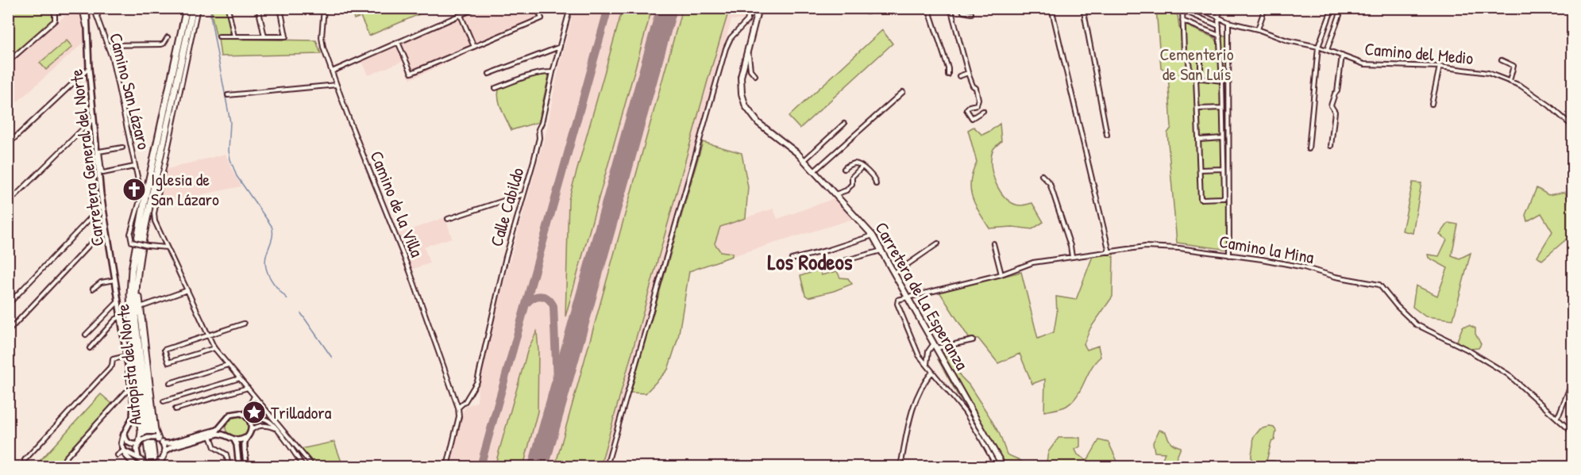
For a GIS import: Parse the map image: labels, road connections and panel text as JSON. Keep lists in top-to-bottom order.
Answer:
{
  "streets": {
    "highway": ["Autopista del Norte"],
    "main road": ["Carretera General del Norte", "Carretera de La Esperanza"],
    "street": [
      "Camino del Medio",
      "Camino San Lázaro",
      "Camino de la Villa",
      "Calle Cabildo",
      "Camino la Mina"
    ]
  },
  "crossings": [
    ["Camino de la Villa", "Calle Cabildo"],
    ["Camino la Mina", "Carretera de La Esperanza"]
  ],
  "districts": ["Los Rodeos"],
  "parks": ["Cementerio de San Luís"],
  "places": {
    "church": ["Iglesia de San Lázaro"],
    "place": ["Trilladora"]
  }
}
